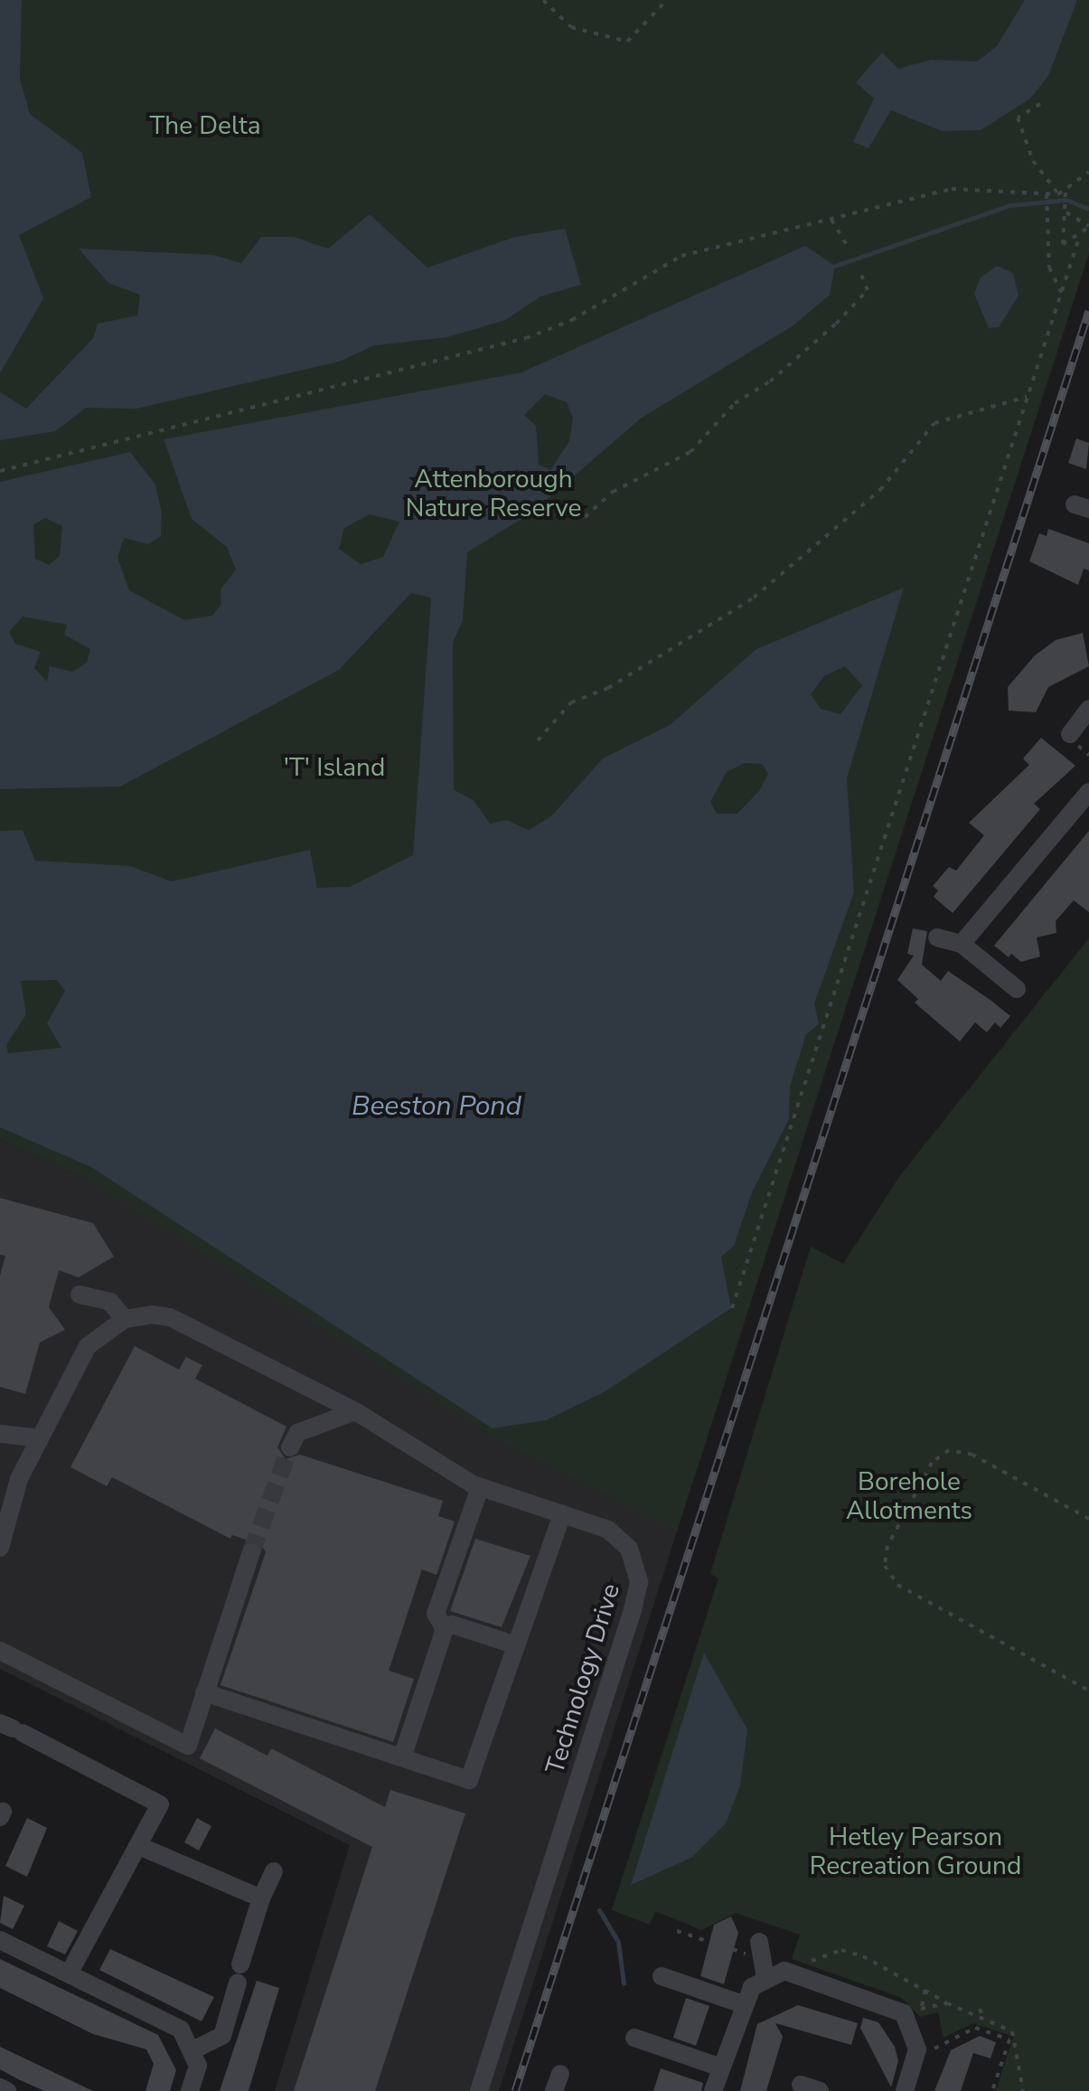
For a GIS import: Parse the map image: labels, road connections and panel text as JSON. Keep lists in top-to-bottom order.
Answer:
{
  "streets": {
    "street": ["Technology Drive"]
  },
  "water": ["Beeston Pond"],
  "parks": [
    "The Delta",
    "Attenborough Nature Reserve",
    "'T' Island",
    "Borehole Allotments",
    "Hetley Pearson Recreation Ground"
  ]
}
